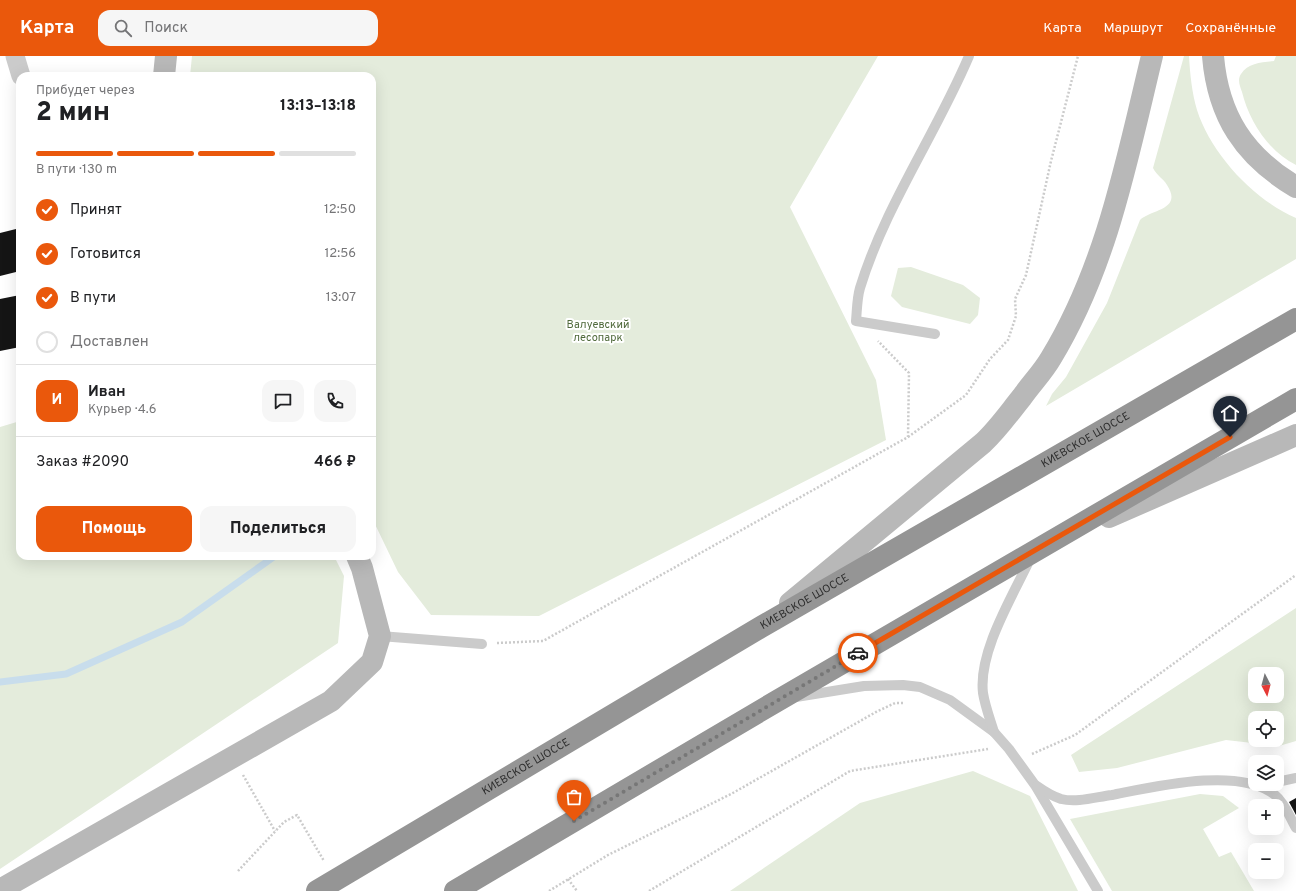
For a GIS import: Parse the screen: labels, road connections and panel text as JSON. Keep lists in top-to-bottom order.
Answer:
{
  "streets": {
    "highway": ["КИЕВСКОЕ ШОССЕ"]
  },
  "parks": ["Валуевский лесопарк"],
  "north": "bottom",
  "page": {
    "header": "Карта",
    "search": "Поиск",
    "nav": ["Карта", "Маршрут", "Сохранённые"],
    "heading": ["2 мин", "Прибудет через", "13:13–13:18"],
    "panel": [
      "Иван",
      "Курьер · 4.6",
      "Заказ #2090",
      "466 ₽"
    ],
    "bar": "В пути · 130 m",
    "list": [
      ["Принят", "12:50"],
      ["Готовится", "12:56"],
      ["В пути", "13:07"],
      "Доставлен"
    ],
    "round": "И",
    "buttons": ["Помощь", "Поделиться"],
    "map_buttons": ["+", "−"]
  }
}
